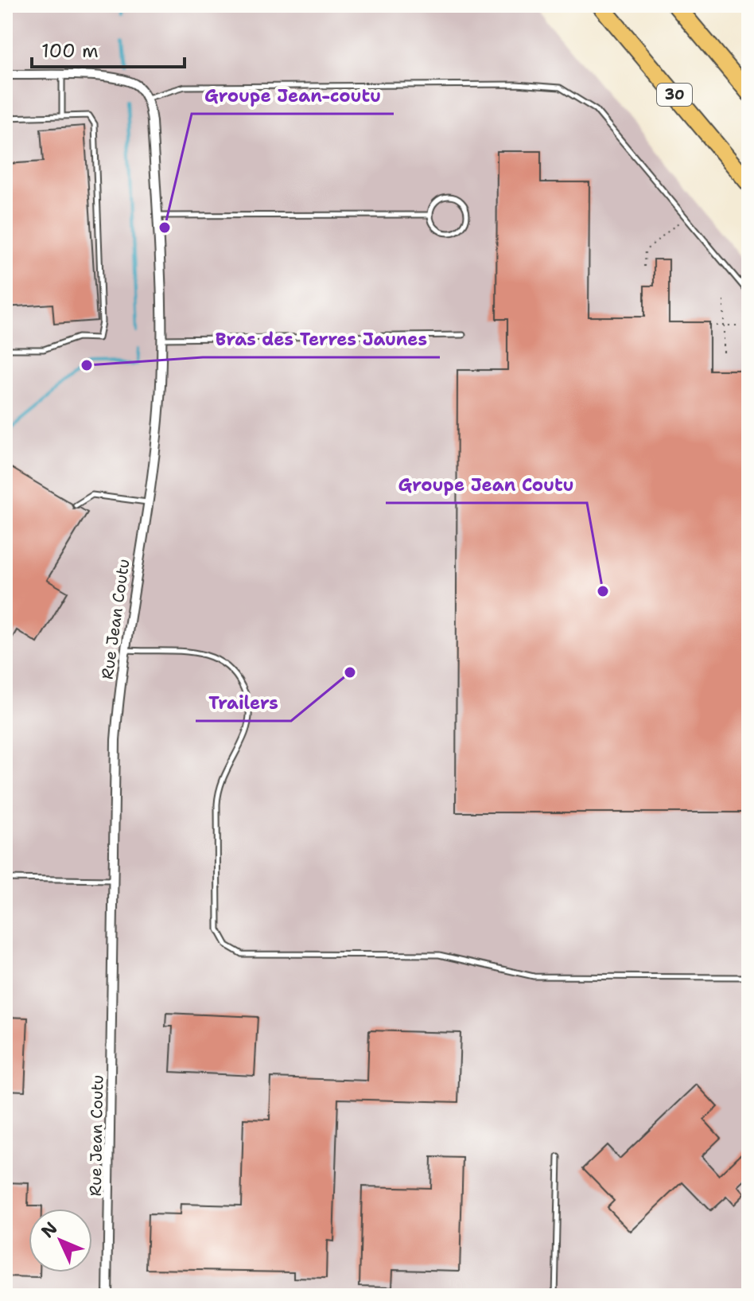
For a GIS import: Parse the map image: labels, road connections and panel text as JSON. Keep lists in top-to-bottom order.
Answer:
{
  "streets": {
    "highway": ["30"],
    "street": ["Rue Jean Coutu"]
  },
  "places": [
    "Groupe Jean-coutu",
    "Bras des Terres Jaunes",
    "Groupe Jean Coutu",
    "Trailers"
  ],
  "scale_bar": "100 m",
  "north": "top left"
}
